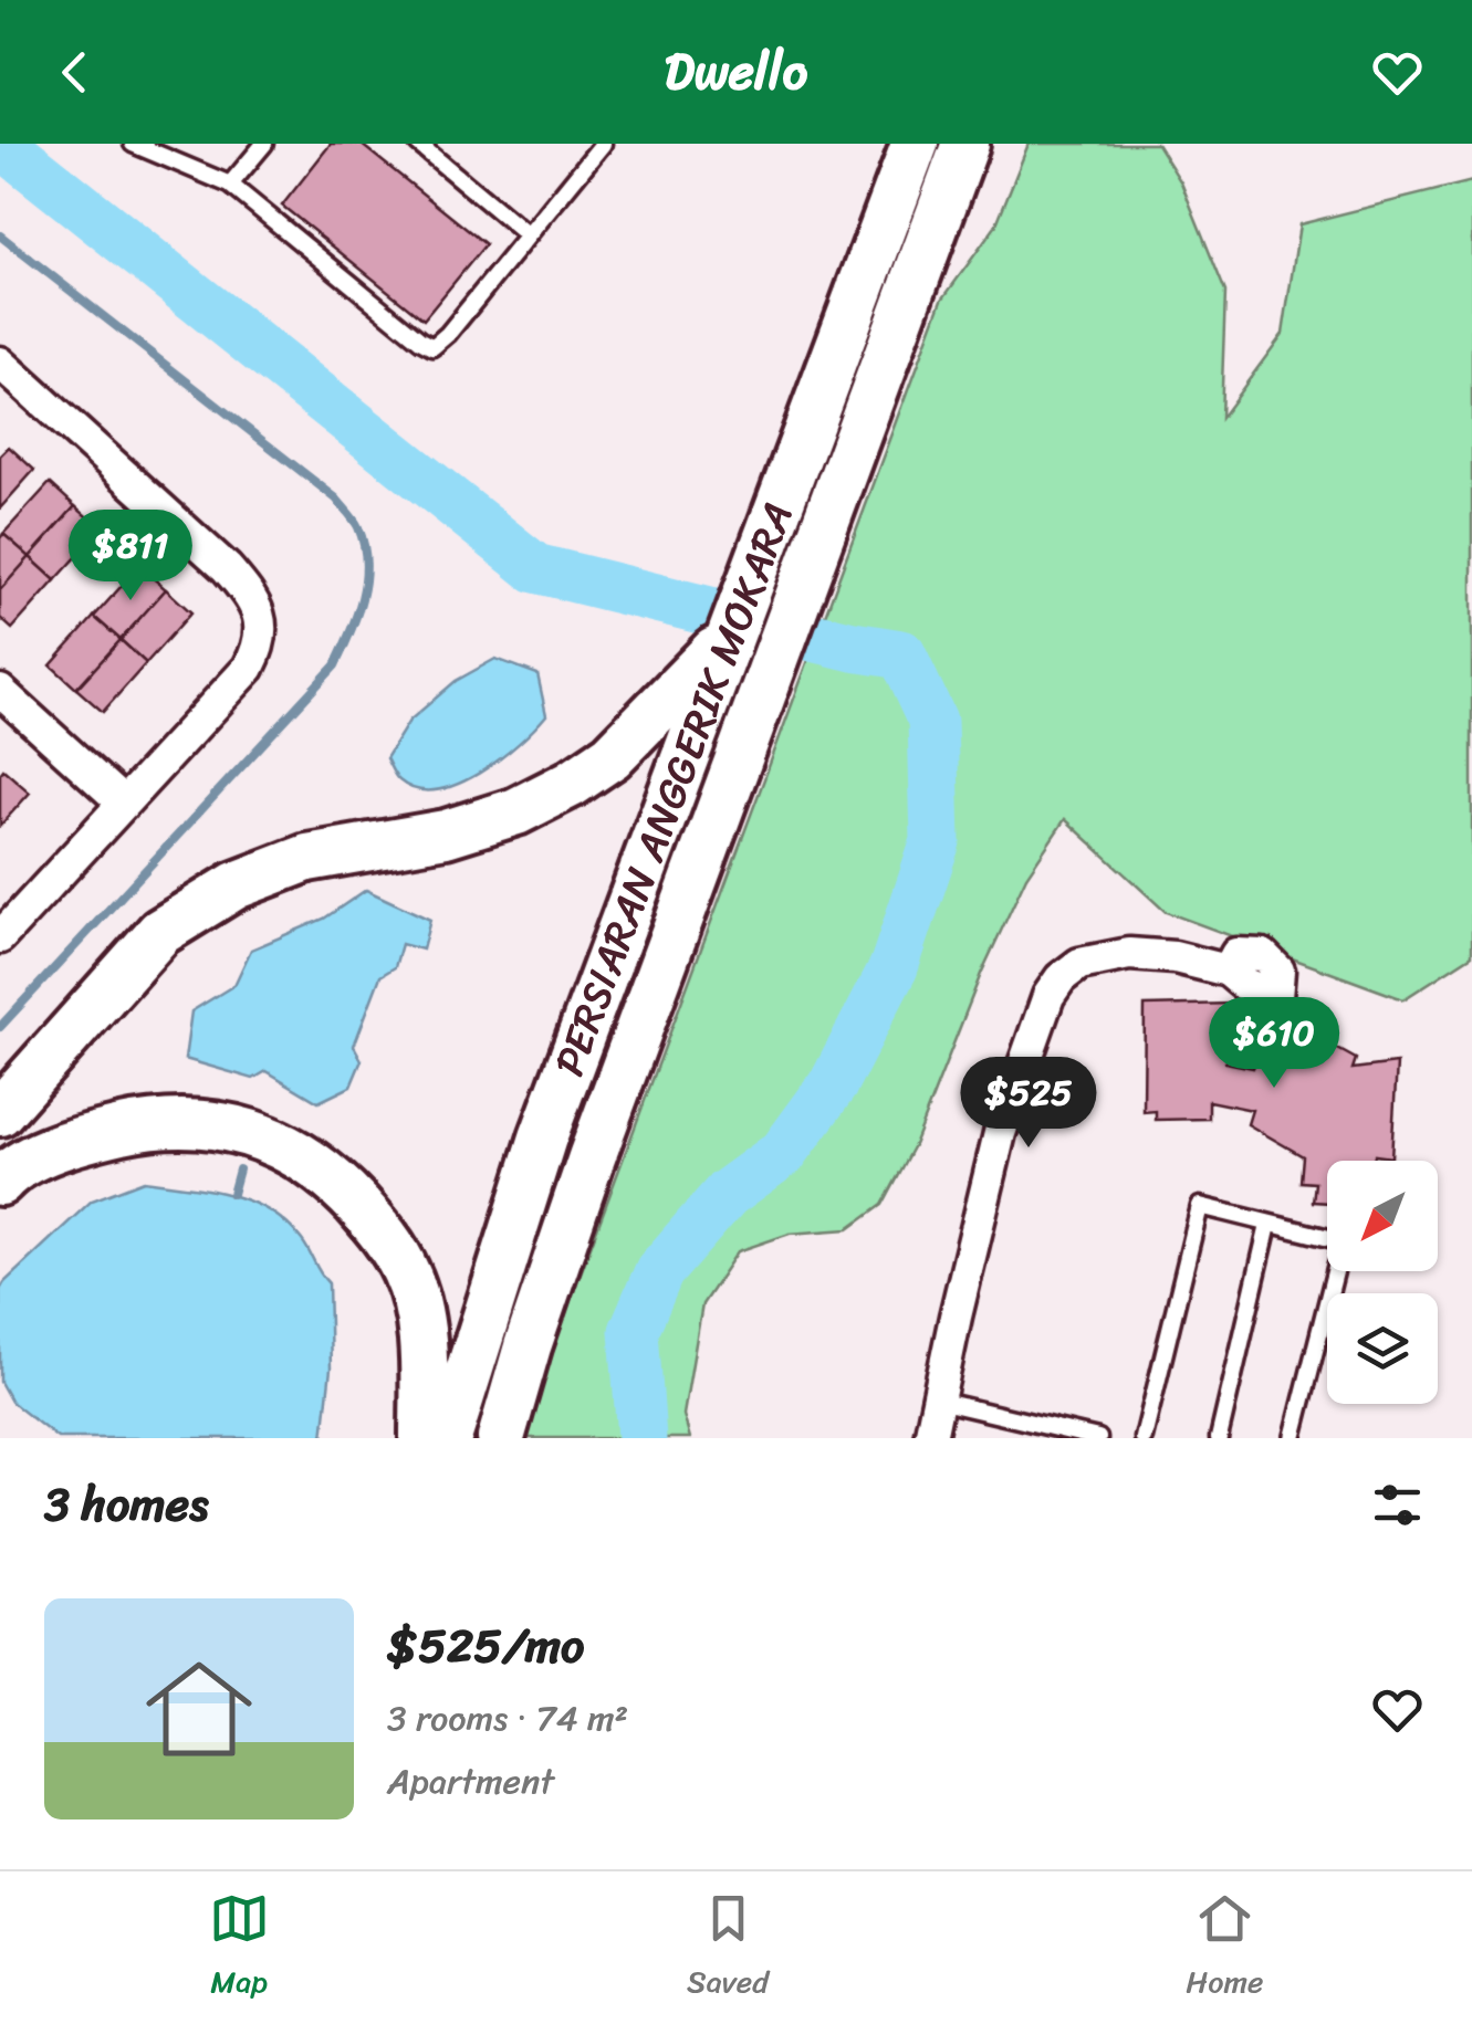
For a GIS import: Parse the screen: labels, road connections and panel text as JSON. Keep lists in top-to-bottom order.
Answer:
{
  "streets": {
    "main road": ["PERSIARAN ANGGERIK MOKARA"]
  },
  "north": "bottom left",
  "page": {
    "header": "Dwello",
    "price": ["$811", "$610", "$525"],
    "heading": "3 homes",
    "list": [
      {
        "name": "$525/mo",
        "note": "3 rooms · 74 m² · Apartment"
      }
    ],
    "tabs": ["Map", "Saved", "Home"]
  }
}
